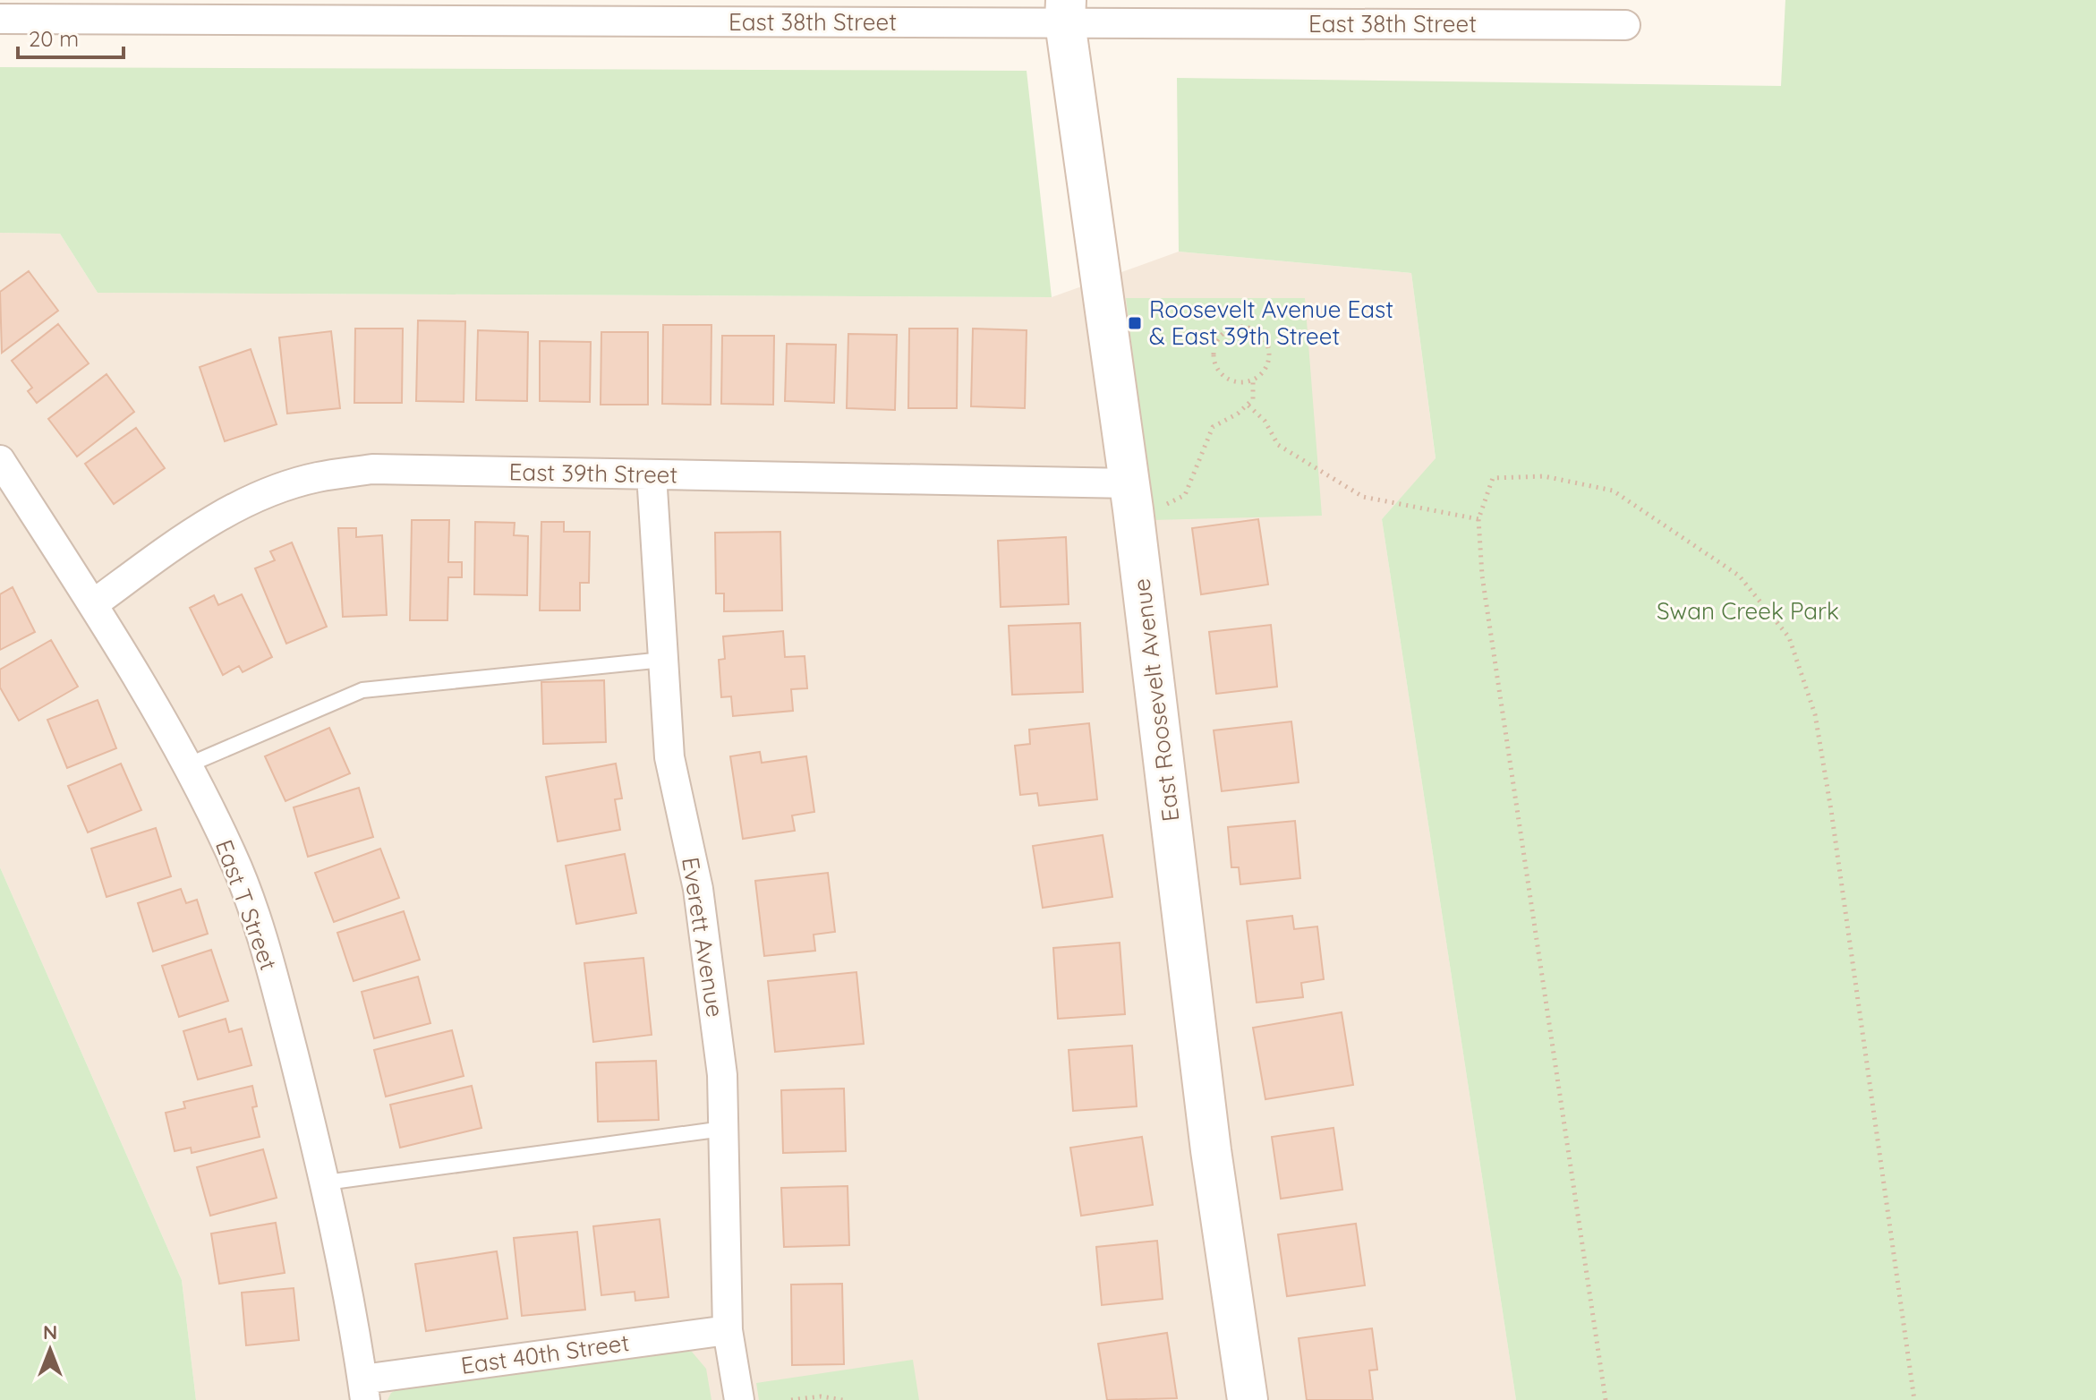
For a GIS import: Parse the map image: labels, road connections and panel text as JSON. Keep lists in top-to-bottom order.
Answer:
{
  "streets": {
    "street": [
      "East 38th Street",
      "East 39th Street",
      "East Roosevelt Avenue",
      "East T Street",
      "Everett Avenue",
      "East 40th Street"
    ]
  },
  "crossings": [
    ["East 38th Street", "East Roosevelt Avenue"],
    ["East 39th Street", "East Roosevelt Avenue"],
    ["East 39th Street", "East T Street"],
    ["East 39th Street", "Everett Avenue"],
    ["East T Street", "East 40th Street"],
    ["Everett Avenue", "East 40th Street"]
  ],
  "parks": ["Swan Creek Park"],
  "places": {
    "transit": ["Roosevelt Avenue East & East 39th Street"]
  },
  "scale_bar": "20 m",
  "north": "top"
}
